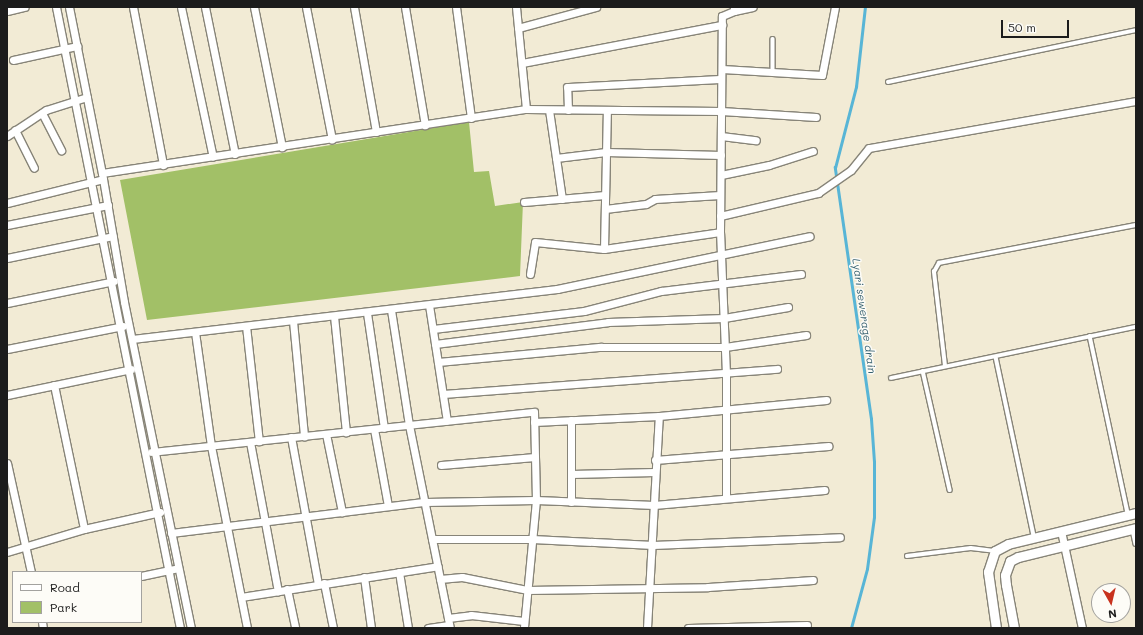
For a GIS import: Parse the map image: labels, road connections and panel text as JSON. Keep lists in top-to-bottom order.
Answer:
{
  "water": ["Lyari sewerage drain"],
  "legend": ["Road", "Park"],
  "scale_bar": "50 m",
  "north": "bottom"
}
